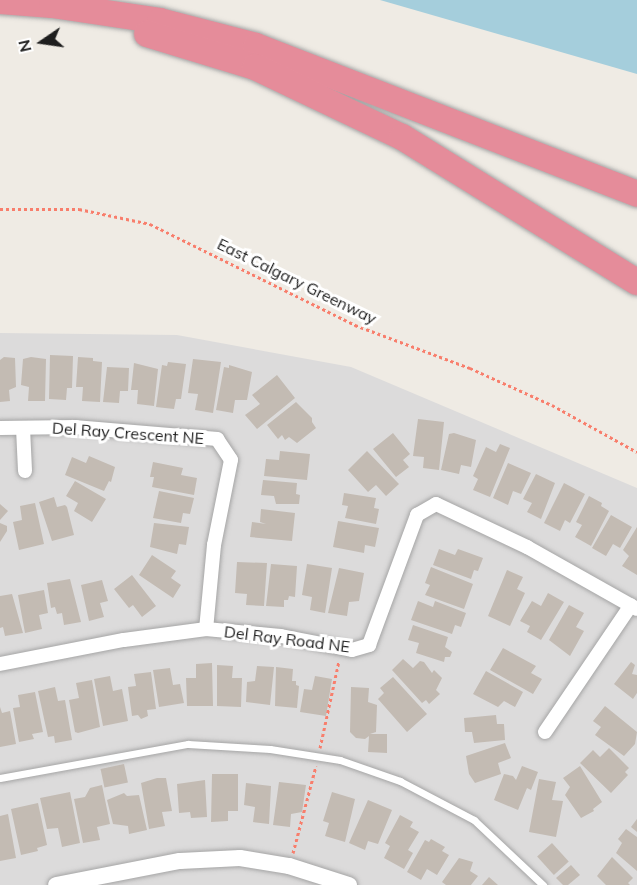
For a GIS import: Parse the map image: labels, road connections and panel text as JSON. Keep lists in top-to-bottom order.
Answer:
{
  "streets": {
    "street": ["Del Ray Crescent NE", "Del Ray Road NE"],
    "path": ["East Calgary Greenway"]
  },
  "crossings": [
    ["Del Ray Crescent NE", "Del Ray Road NE"]
  ],
  "north": "left"
}
